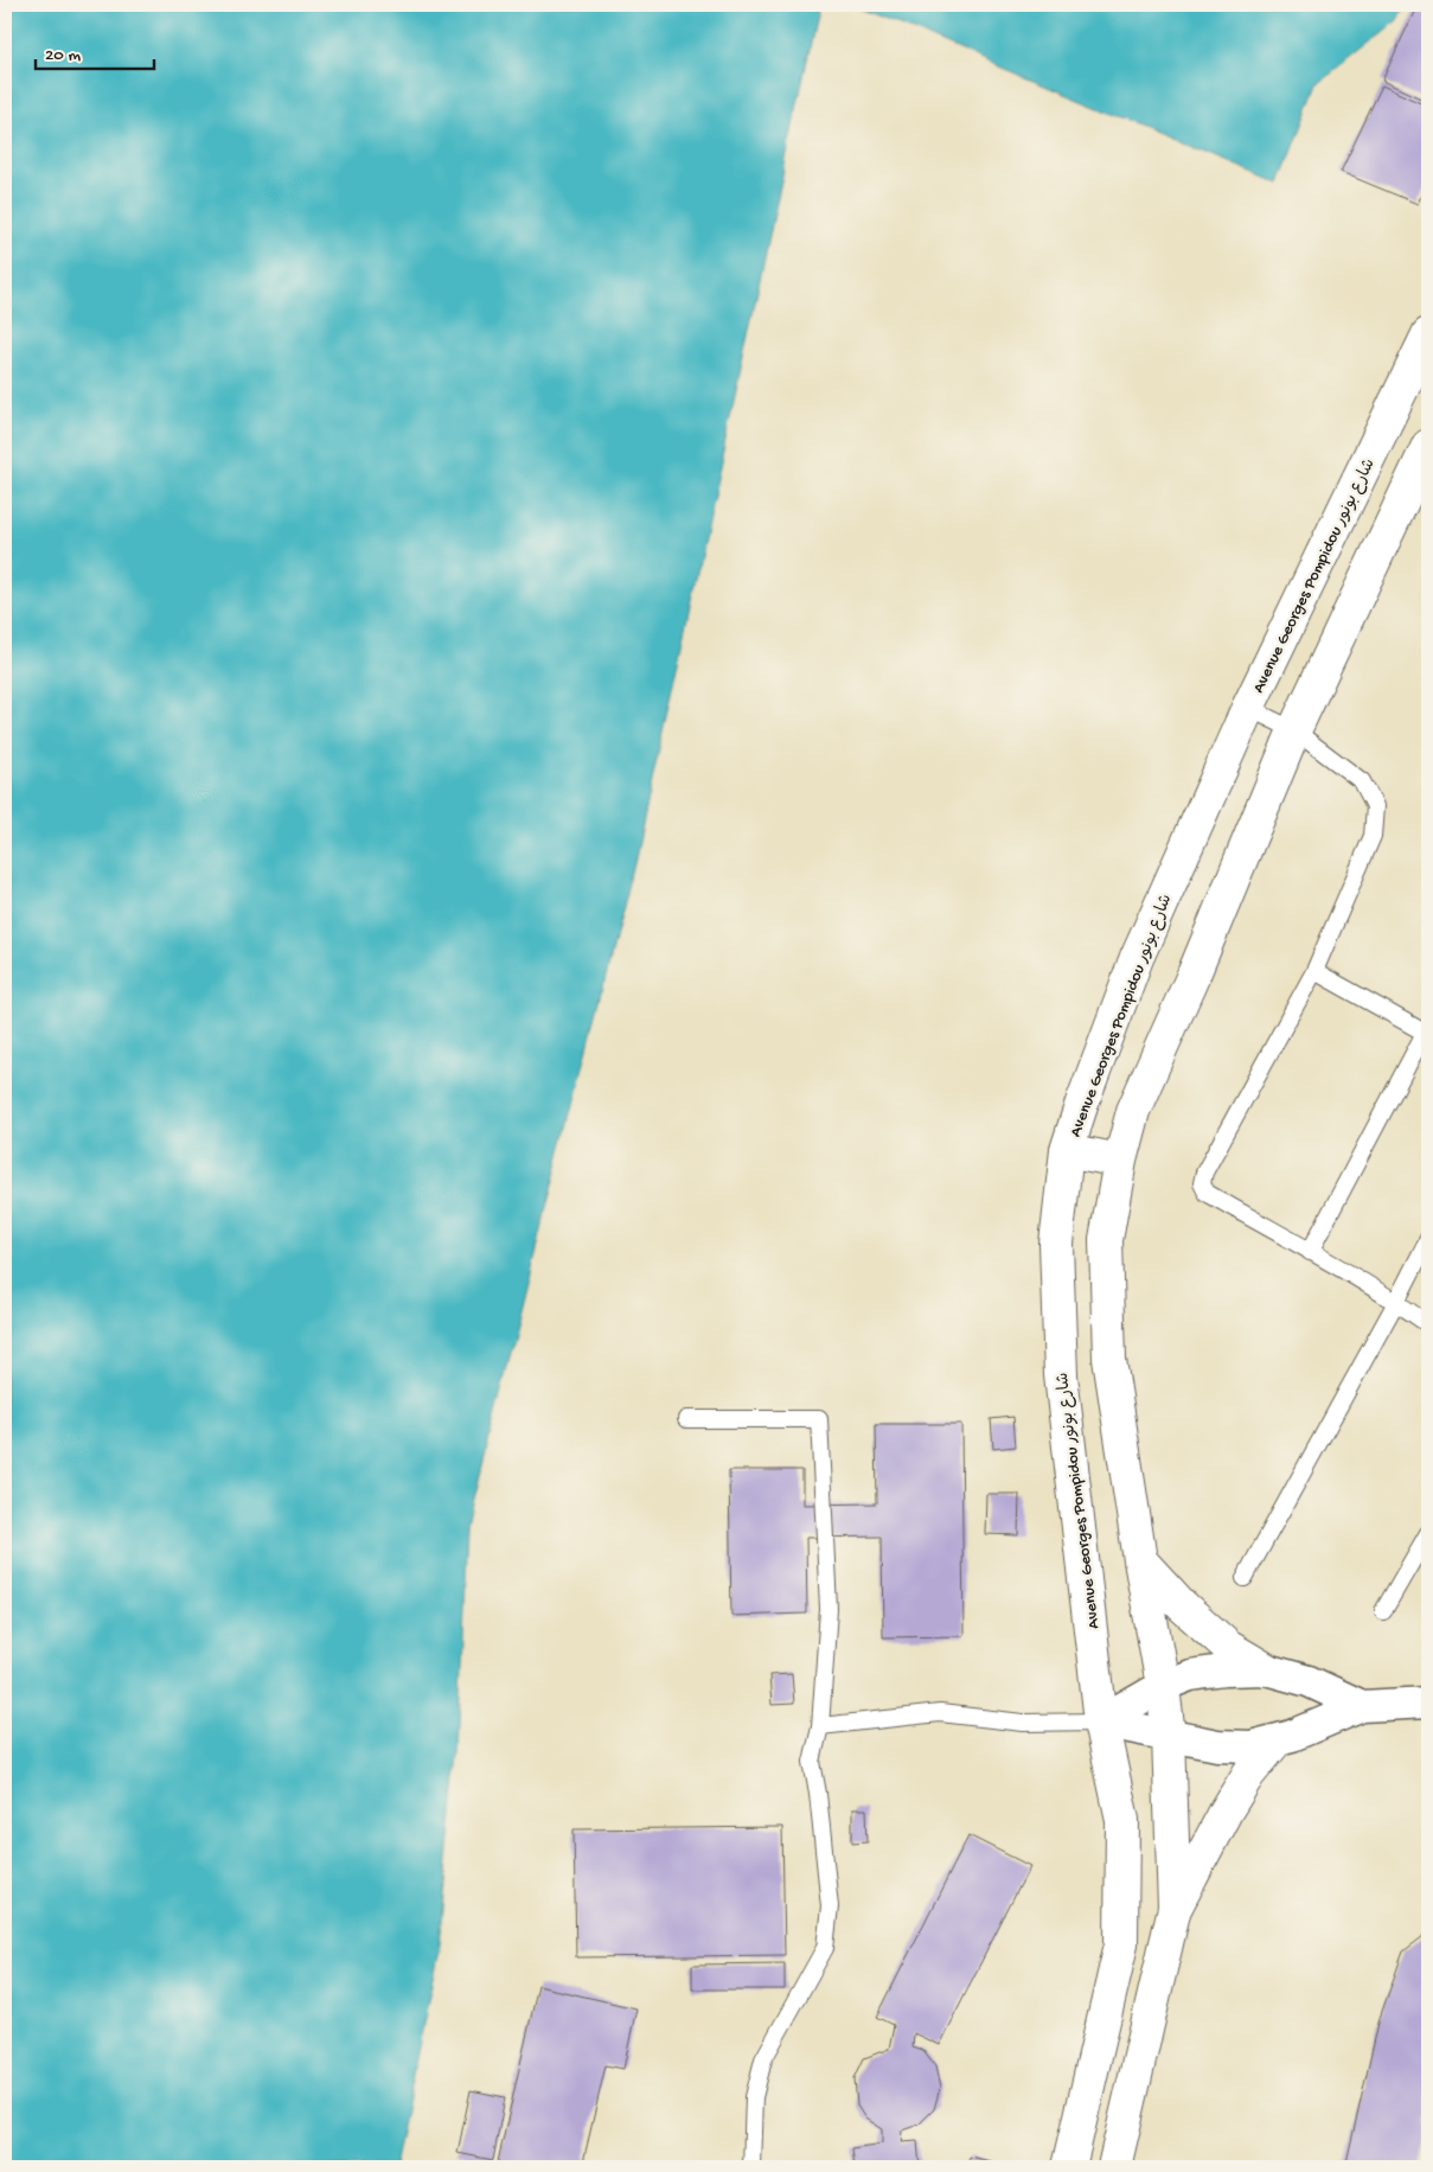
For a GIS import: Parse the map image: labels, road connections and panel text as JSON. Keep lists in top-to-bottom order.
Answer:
{
  "streets": {
    "main road": ["Avenue Georges Pompidou شارع بونور"]
  },
  "scale_bar": "20 m"
}
